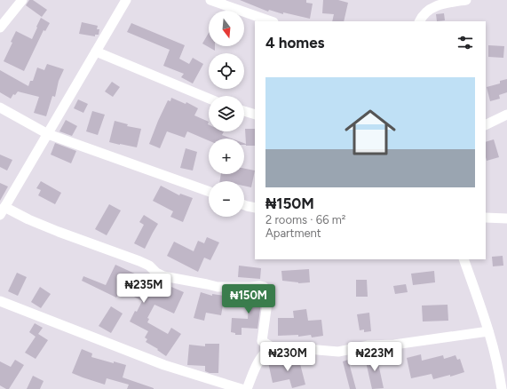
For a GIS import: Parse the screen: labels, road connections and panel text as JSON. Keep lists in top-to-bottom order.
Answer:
{
  "north": "bottom",
  "page": {
    "map_buttons": ["+", "−"],
    "heading": "4 homes",
    "list": [
      {
        "name": "₦150M",
        "note": "2 rooms · 66 m² · Apartment"
      }
    ],
    "price": [
      "₦235M",
      "₦150M",
      "₦230M",
      "₦223M"
    ]
  }
}
